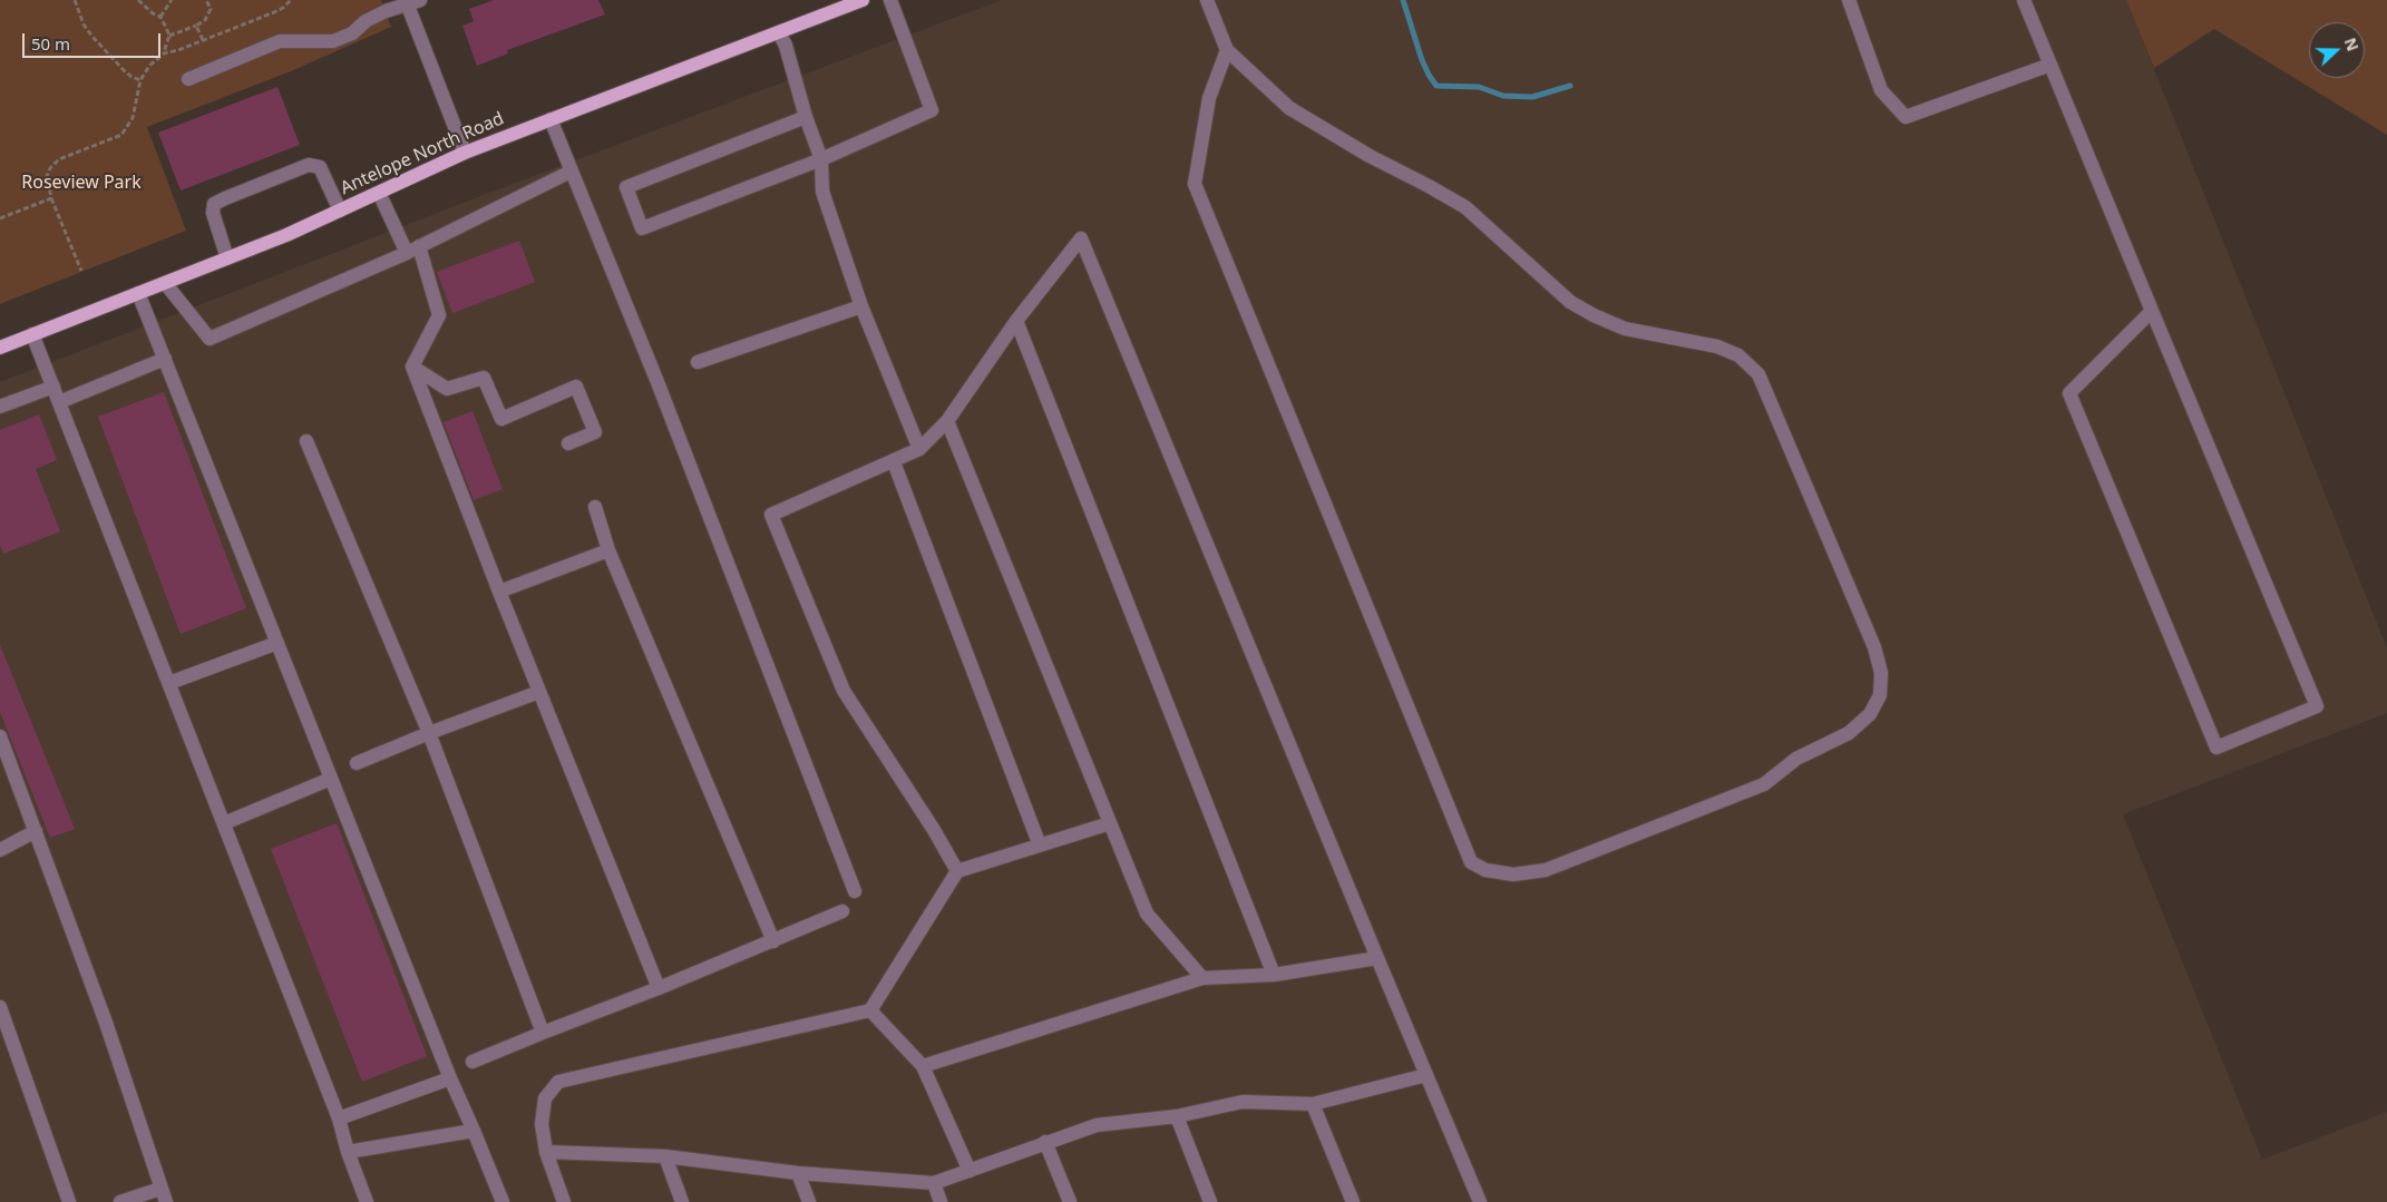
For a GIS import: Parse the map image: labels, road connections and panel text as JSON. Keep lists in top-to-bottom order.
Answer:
{
  "streets": {
    "main road": ["Antelope North Road"]
  },
  "parks": ["Roseview Park"],
  "scale_bar": "50 m",
  "north": "right"
}
